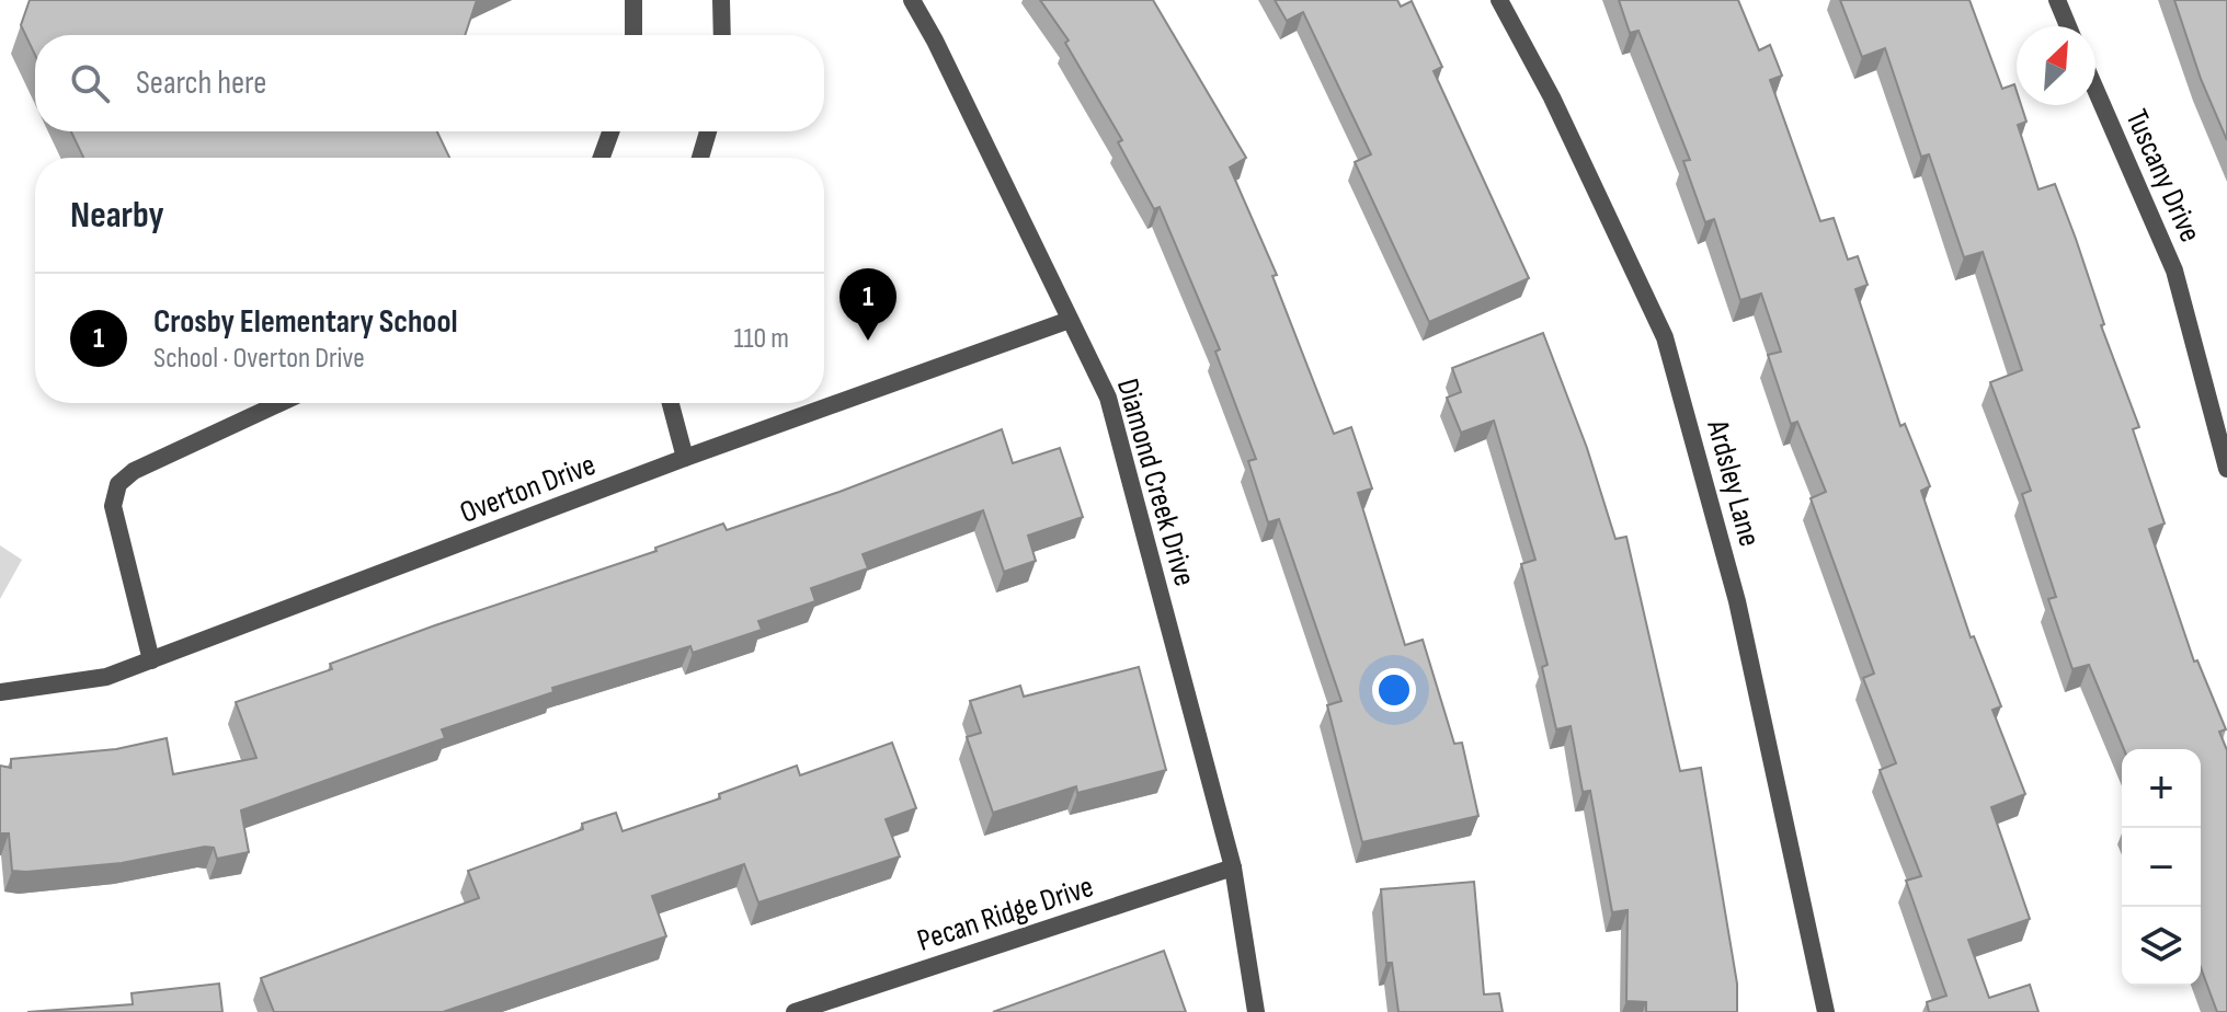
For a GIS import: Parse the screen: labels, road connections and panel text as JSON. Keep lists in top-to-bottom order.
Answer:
{
  "streets": {
    "street": [
      "Tuscany Drive",
      "Diamond Creek Drive",
      "Ardsley Lane",
      "Overton Drive",
      "Pecan Ridge Drive"
    ]
  },
  "crossings": [
    ["Diamond Creek Drive", "Overton Drive"],
    ["Diamond Creek Drive", "Pecan Ridge Drive"]
  ],
  "north": "top right",
  "page": {
    "search": "Search here",
    "heading": "Nearby",
    "pins": "1",
    "list": [
      {
        "mark": "1",
        "name": "Crosby Elementary School",
        "note": "School · Overton Drive",
        "value": "110 m"
      }
    ],
    "map_buttons": ["+", "−"]
  }
}
